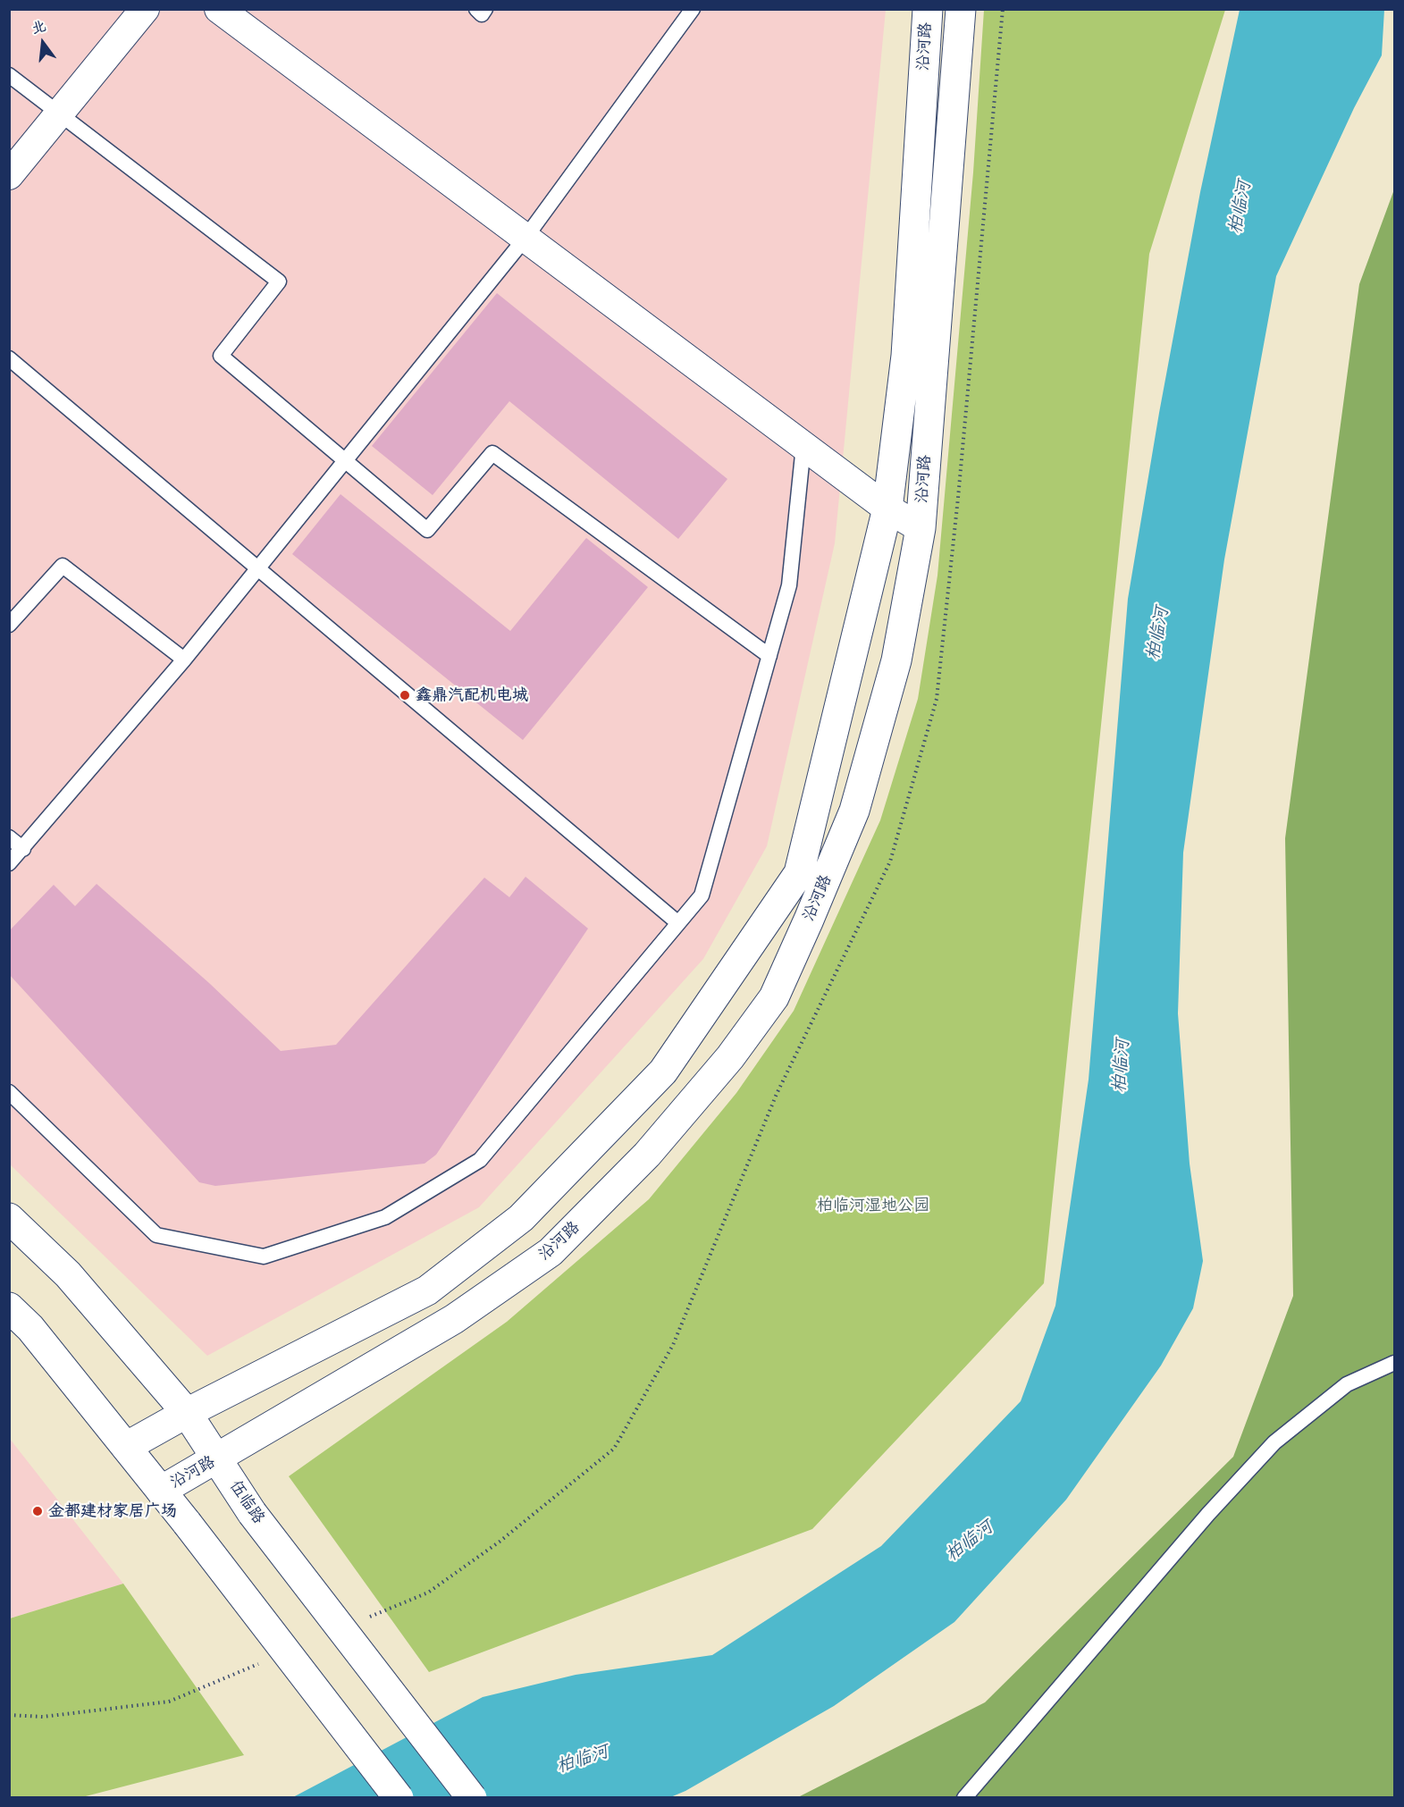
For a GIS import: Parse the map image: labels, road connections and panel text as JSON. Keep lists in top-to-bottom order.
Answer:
{
  "streets": {
    "street": ["沿河路", "伍临路"]
  },
  "crossings": [
    ["沿河路", "伍临路"]
  ],
  "water": ["柏临河"],
  "parks": ["柏临河湿地公园"],
  "places": ["鑫鼎汽配机电城", "金都建材家居广场"],
  "north": "top"
}
